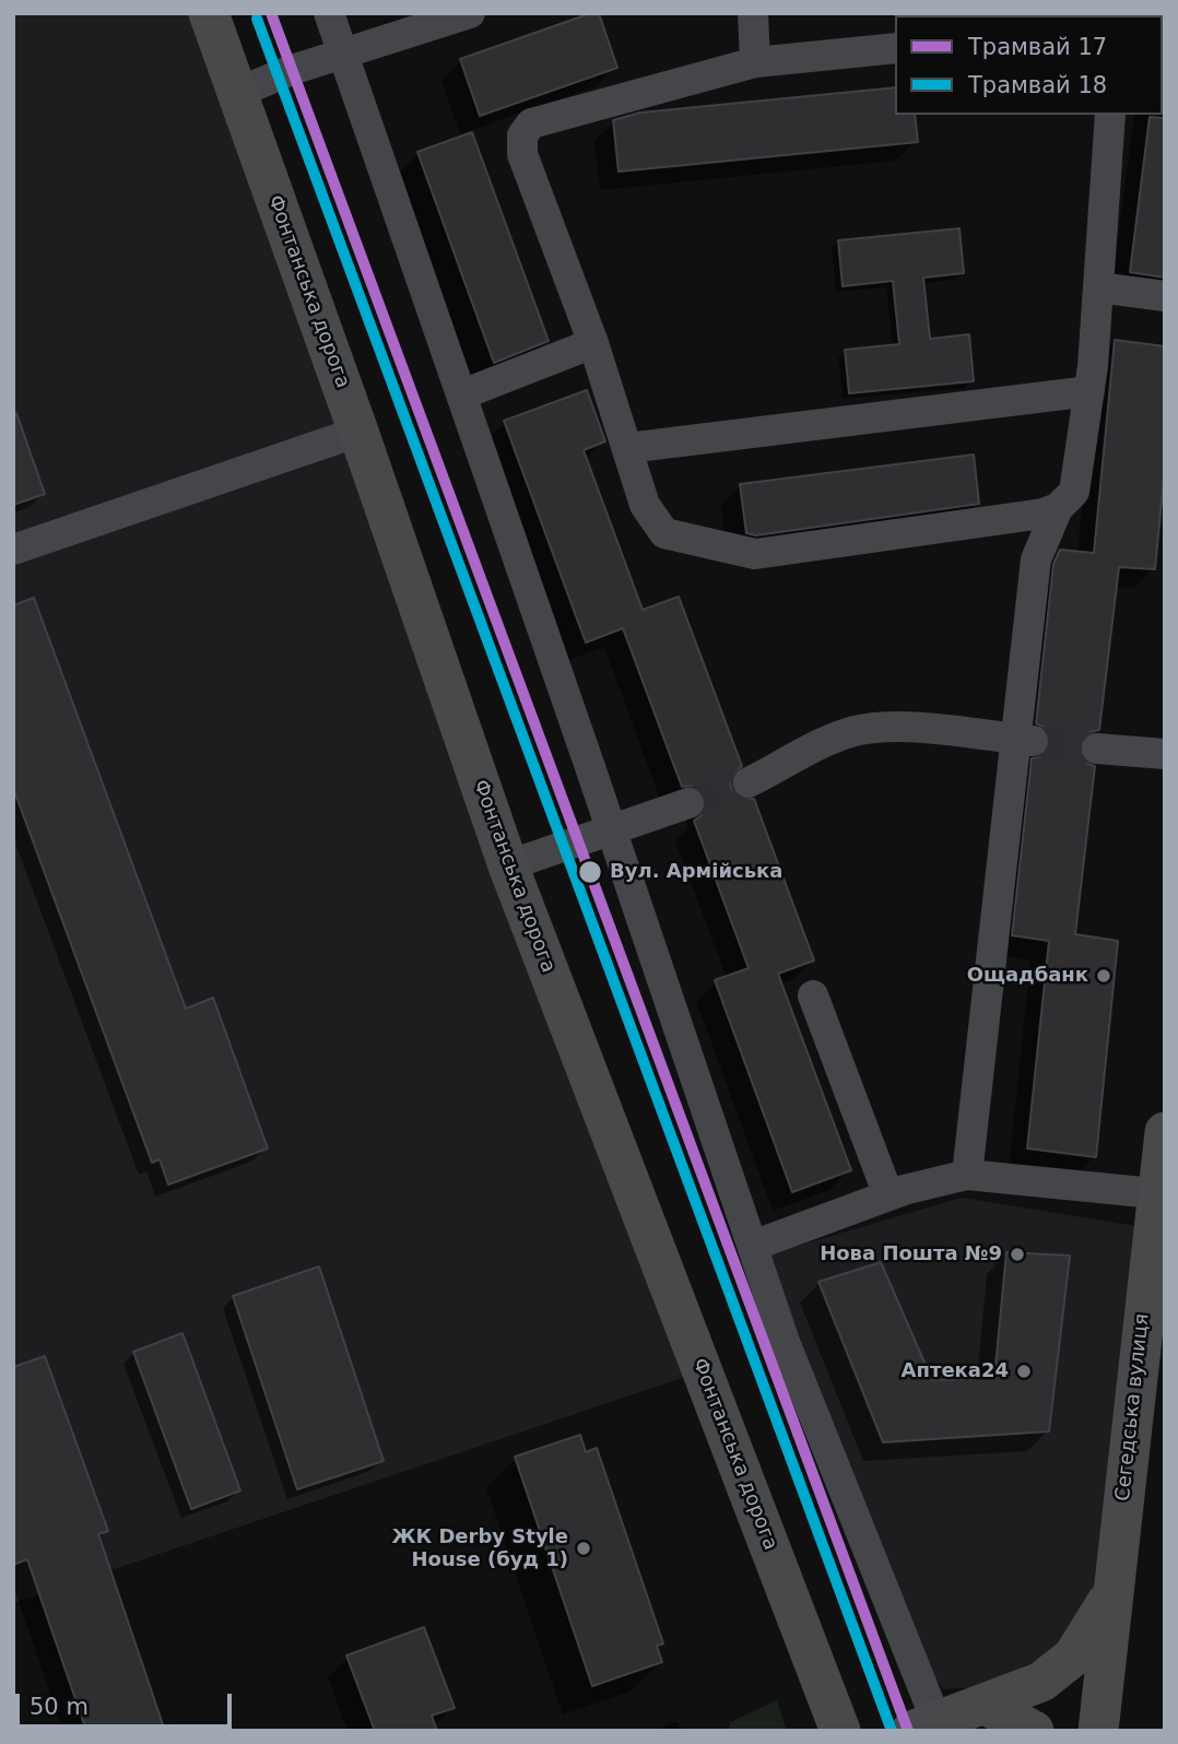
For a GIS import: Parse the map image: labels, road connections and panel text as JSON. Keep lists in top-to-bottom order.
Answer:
{
  "streets": {
    "main road": ["Фонтанська дорога", "Сегедська вулиця"]
  },
  "places": [
    "Вул. Армійська",
    "Ощадбанк",
    "Нова Пошта №9",
    "Аптека24",
    "ЖК Derby Style House (буд 1)"
  ],
  "lines": ["tram line 17", "tram line 18"],
  "legend": ["Трамвай 17", "Трамвай 18"],
  "scale_bar": "50 m"
}
